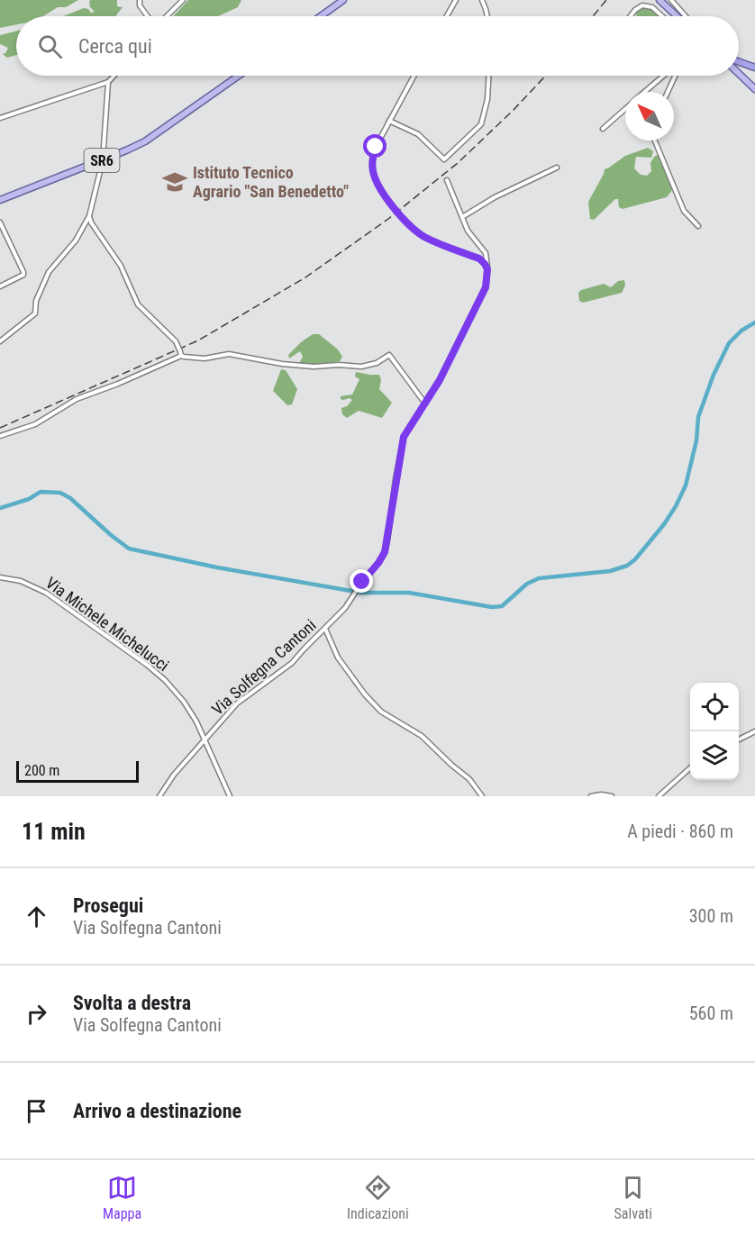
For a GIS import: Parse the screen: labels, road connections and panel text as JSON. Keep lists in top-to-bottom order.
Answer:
{
  "streets": {
    "main road": ["SR6"],
    "street": ["Via Michele Michelucci", "Via Solfegna Cantoni"]
  },
  "crossings": [
    ["Via Michele Michelucci", "Via Solfegna Cantoni"]
  ],
  "places": {
    "school or university": ["Istituto Tecnico Agrario \"San Benedetto\""]
  },
  "scale_bar": "200 m",
  "north": "top left",
  "page": {
    "search": "Cerca qui",
    "scale": "200 m",
    "heading": ["11 min", "A piedi · 860 m"],
    "list": [
      ["Prosegui", "Via Solfegna Cantoni", "300 m"],
      ["Svolta a destra", "Via Solfegna Cantoni", "560 m"],
      "Arrivo a destinazione"
    ],
    "nav": ["Mappa", "Indicazioni", "Salvati"]
  }
}
